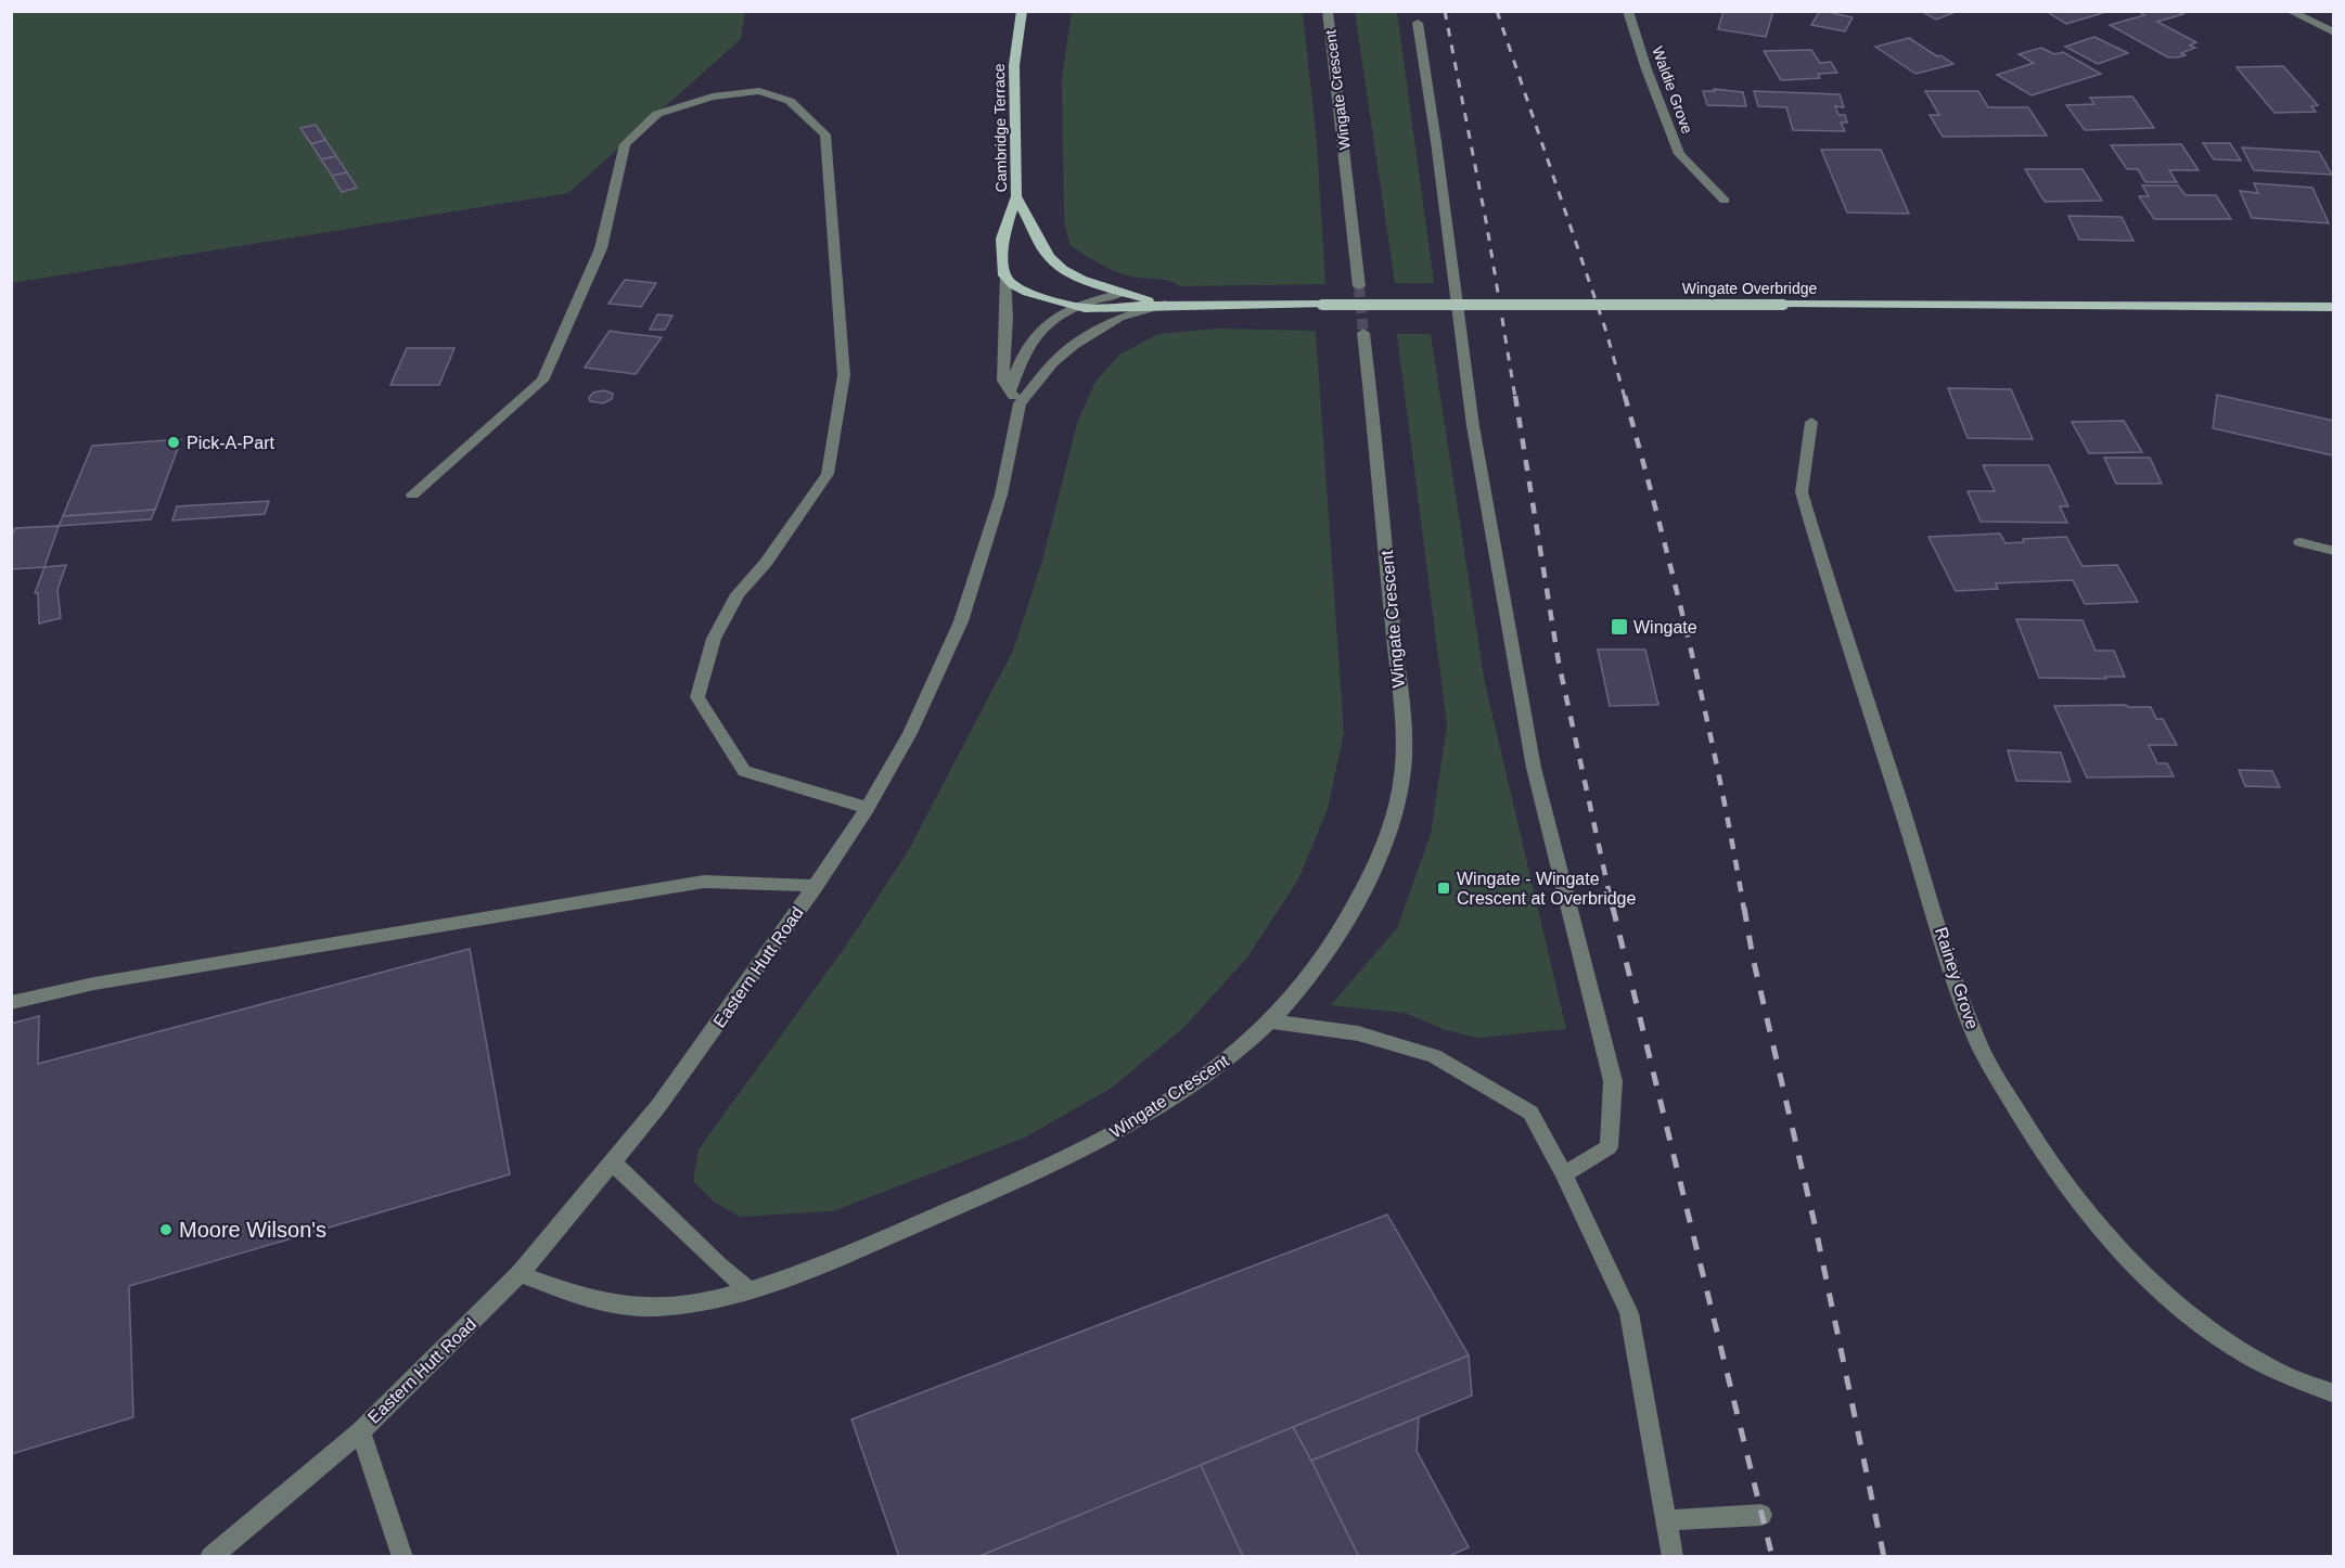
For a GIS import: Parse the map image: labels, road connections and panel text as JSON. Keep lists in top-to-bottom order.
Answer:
{
  "streets": {
    "main road": ["Cambridge Terrace", "Wingate Overbridge"],
    "street": [
      "Wingate Crescent",
      "Waldie Grove",
      "Eastern Hutt Road",
      "Rainey Grove"
    ]
  },
  "crossings": [
    ["Wingate Crescent", "Eastern Hutt Road"],
    ["Cambridge Terrace", "Wingate Overbridge"],
    ["Cambridge Terrace", "Eastern Hutt Road"],
    ["Wingate Overbridge", "Eastern Hutt Road"]
  ],
  "places": {
    "other": ["Pick-A-Part", "Moore Wilson's"],
    "transit": ["Wingate", "Wingate - Wingate Crescent at Overbridge"]
  }
}
